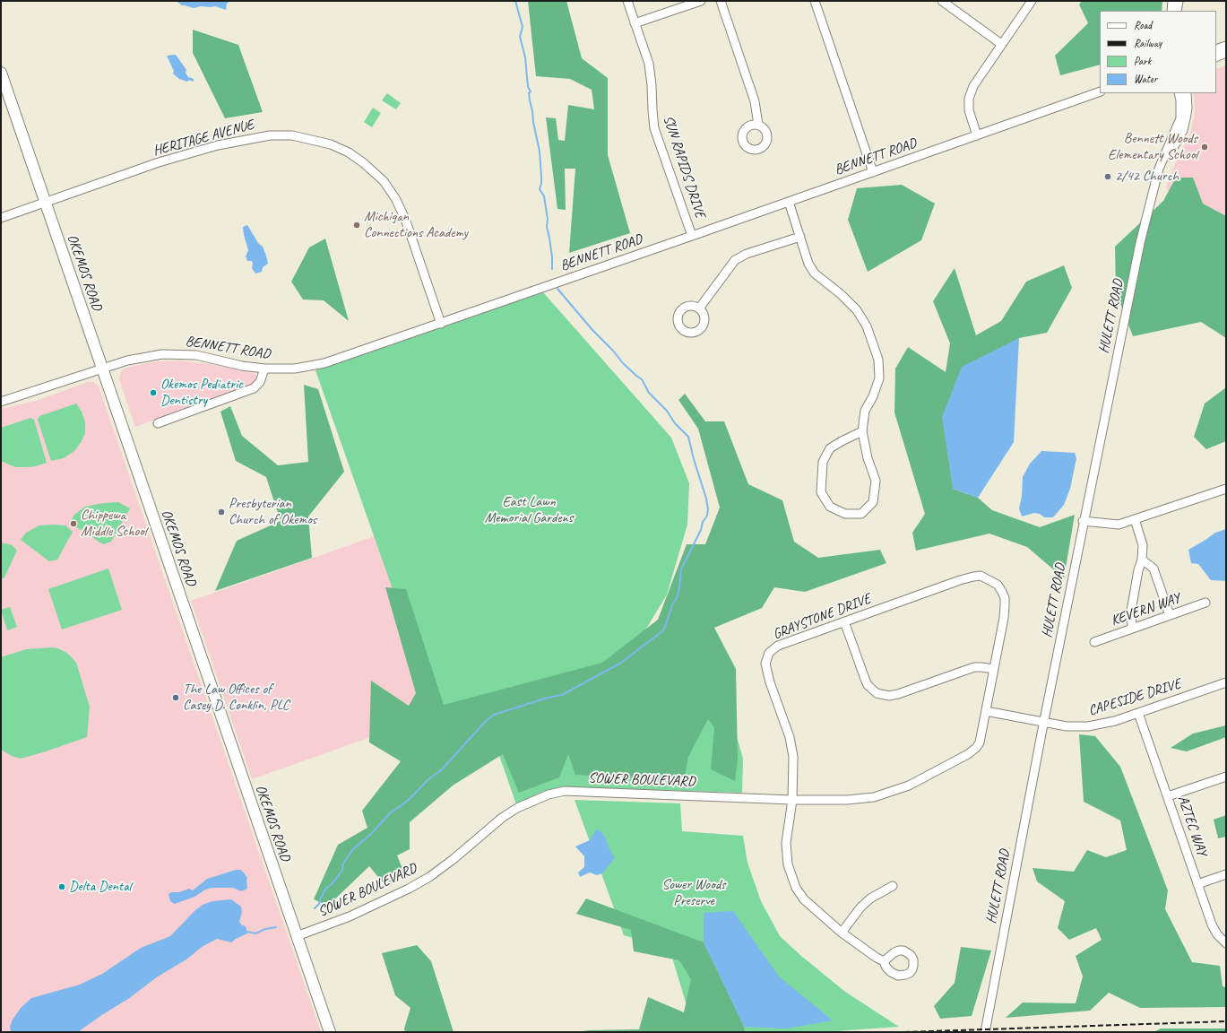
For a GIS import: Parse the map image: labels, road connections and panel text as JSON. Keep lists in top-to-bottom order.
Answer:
{
  "streets": {
    "main road": ["OKEMOS ROAD"],
    "street": [
      "HERITAGE AVENUE",
      "BENNETT ROAD",
      "SUN RAPIDS DRIVE",
      "HULETT ROAD",
      "KEVERN WAY",
      "GRAYSTONE DRIVE",
      "CAPESIDE DRIVE",
      "SOWER BOULEVARD",
      "AZTEC WAY"
    ]
  },
  "crossings": [
    ["HERITAGE AVENUE", "BENNETT ROAD"],
    ["HERITAGE AVENUE", "OKEMOS ROAD"],
    ["BENNETT ROAD", "SUN RAPIDS DRIVE"],
    ["BENNETT ROAD", "OKEMOS ROAD"],
    ["OKEMOS ROAD", "SOWER BOULEVARD"],
    ["HULETT ROAD", "CAPESIDE DRIVE"],
    ["GRAYSTONE DRIVE", "CAPESIDE DRIVE"],
    ["GRAYSTONE DRIVE", "SOWER BOULEVARD"],
    ["CAPESIDE DRIVE", "SOWER BOULEVARD"],
    ["CAPESIDE DRIVE", "AZTEC WAY"]
  ],
  "parks": ["East Lawn Memorial Gardens", "Sower Woods Preserve"],
  "places": [
    "Bennett Woods Elementary School",
    "2/42 Church",
    "Michigan Connections Academy",
    "Okemos Pediatric Dentistry",
    "Presbyterian Church of Okemos",
    "Chippewa Middle School",
    "The Law Offices of Casey D. Conklin, PLC",
    "Delta Dental"
  ],
  "legend": [
    "Road",
    "Railway",
    "Park",
    "Water"
  ]
}
